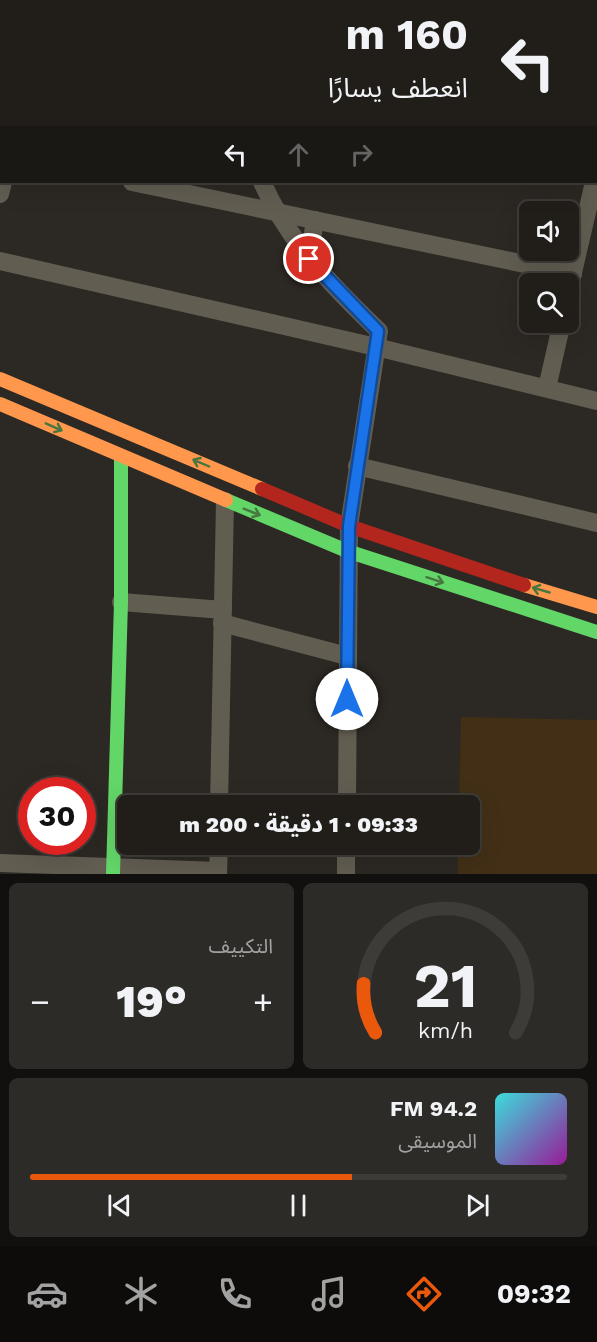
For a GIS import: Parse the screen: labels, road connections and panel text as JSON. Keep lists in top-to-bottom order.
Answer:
{
  "page": {
    "turn": ["160 m", "انعطف يسارًا"],
    "limit": "30",
    "trip": "09:33 · 1 دقيقة · 200 m",
    "tile": "التكييف",
    "heat": ["−", "19°", "+"],
    "song": ["94.2 FM", "الموسيقى"],
    "tabs": "09:32",
    "gauge": ["21", "km/h"]
  }
}
